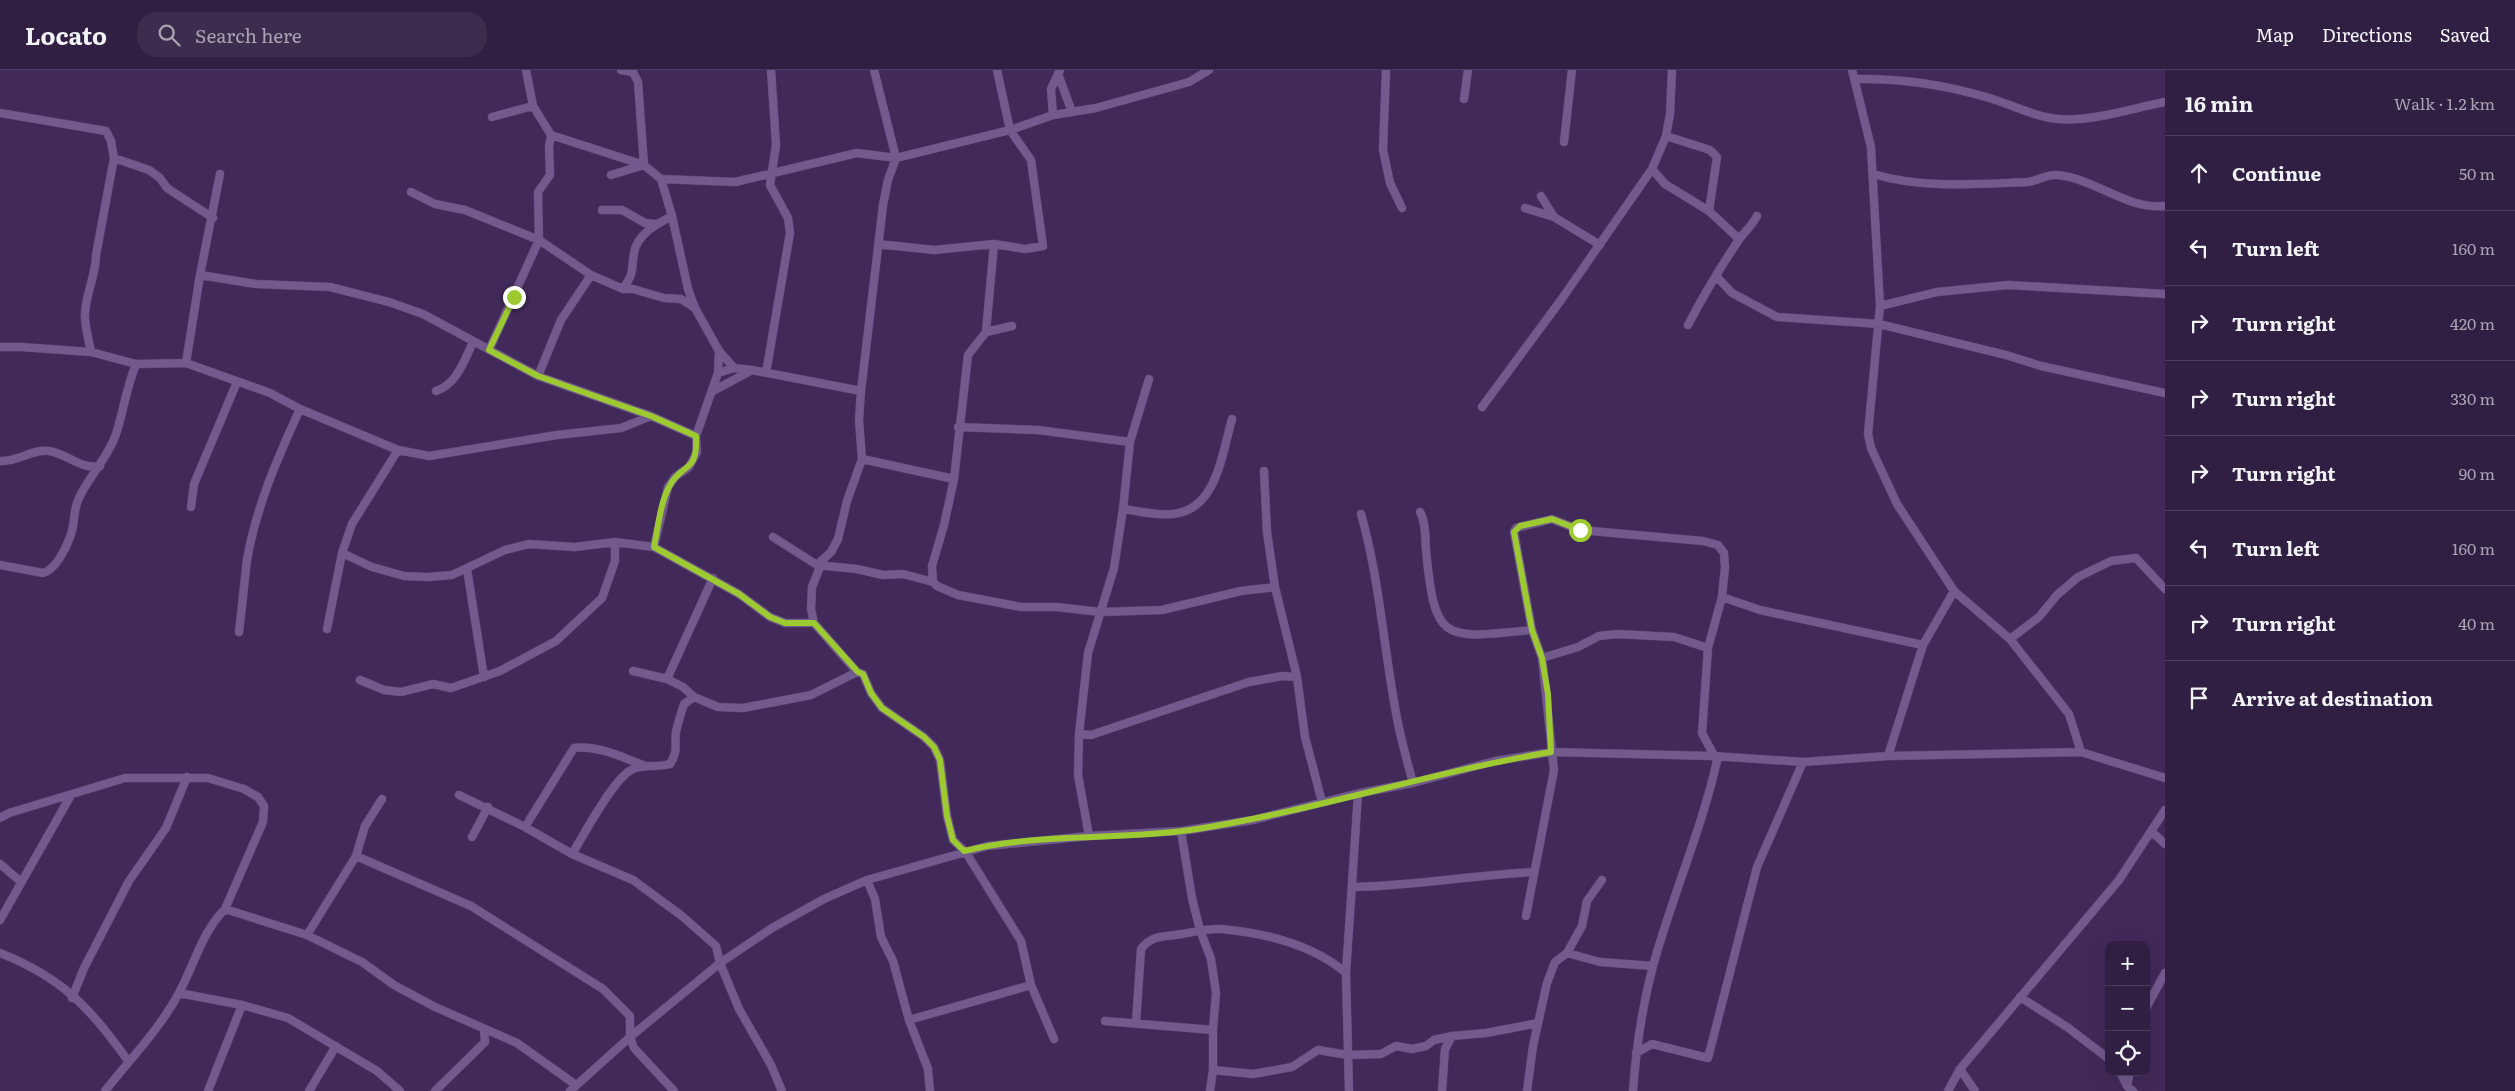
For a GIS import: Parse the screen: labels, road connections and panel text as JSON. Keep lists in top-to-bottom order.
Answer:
{
  "page": {
    "header": "Locato",
    "search": "Search here",
    "nav": ["Map", "Directions", "Saved"],
    "heading": ["16 min", "Walk · 1.2 km"],
    "list": [
      ["Continue", "50 m"],
      ["Turn left", "160 m"],
      ["Turn right", "420 m"],
      ["Turn right", "330 m"],
      ["Turn right", "90 m"],
      ["Turn left", "160 m"],
      ["Turn right", "40 m"],
      "Arrive at destination"
    ],
    "map_buttons": ["+", "−"]
  }
}
